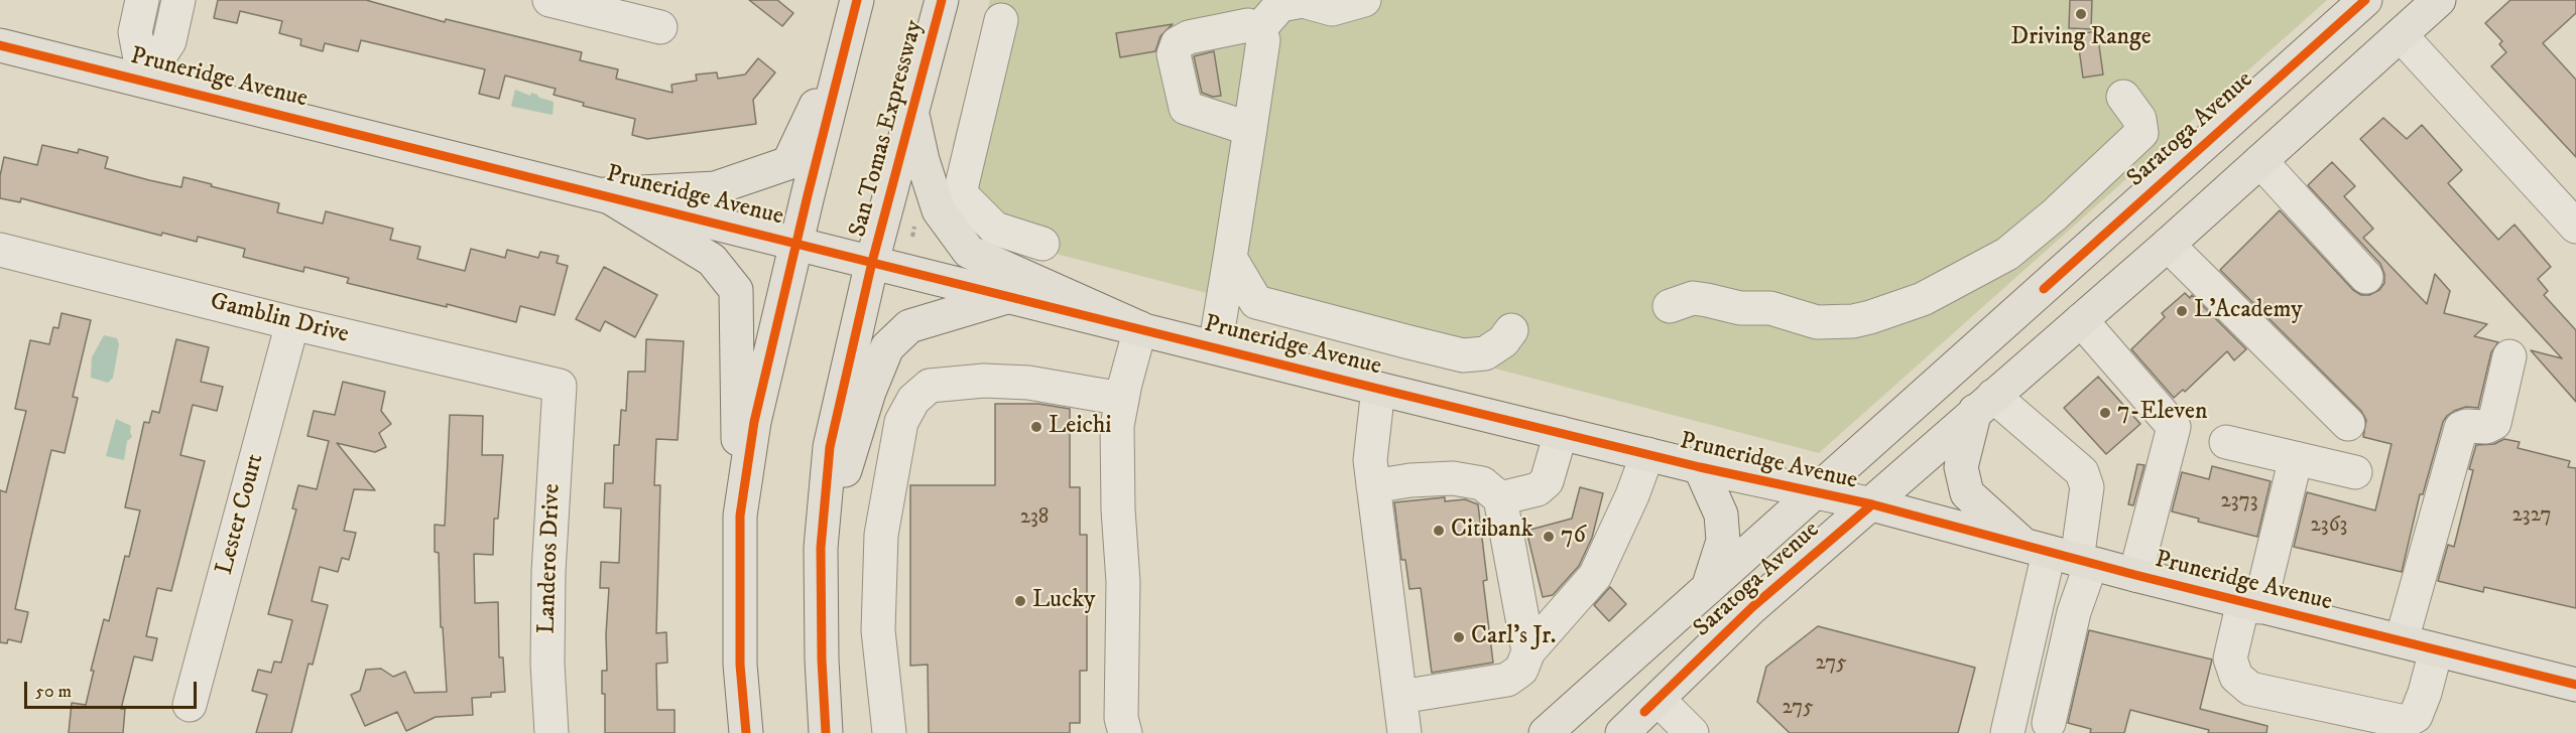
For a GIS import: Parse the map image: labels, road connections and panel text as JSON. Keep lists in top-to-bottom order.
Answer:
{
  "streets": {
    "main road": ["Pruneridge Avenue", "San Tomas Expressway", "Saratoga Avenue"],
    "street": ["Gamblin Drive", "Lester Court", "Landeros Drive"]
  },
  "crossings": [
    ["Pruneridge Avenue", "San Tomas Expressway"],
    ["Pruneridge Avenue", "Saratoga Avenue"],
    ["Gamblin Drive", "Lester Court"],
    ["Gamblin Drive", "Landeros Drive"]
  ],
  "places": [
    "Driving Range",
    "L'Academy",
    "7-Eleven",
    "Leichi",
    "Citibank",
    "76",
    "Lucky",
    "Carl's Jr."
  ],
  "house_numbers": [
    "2373",
    "2327",
    "238",
    "2363",
    "275",
    "275"
  ],
  "scale_bar": "50 m"
}
